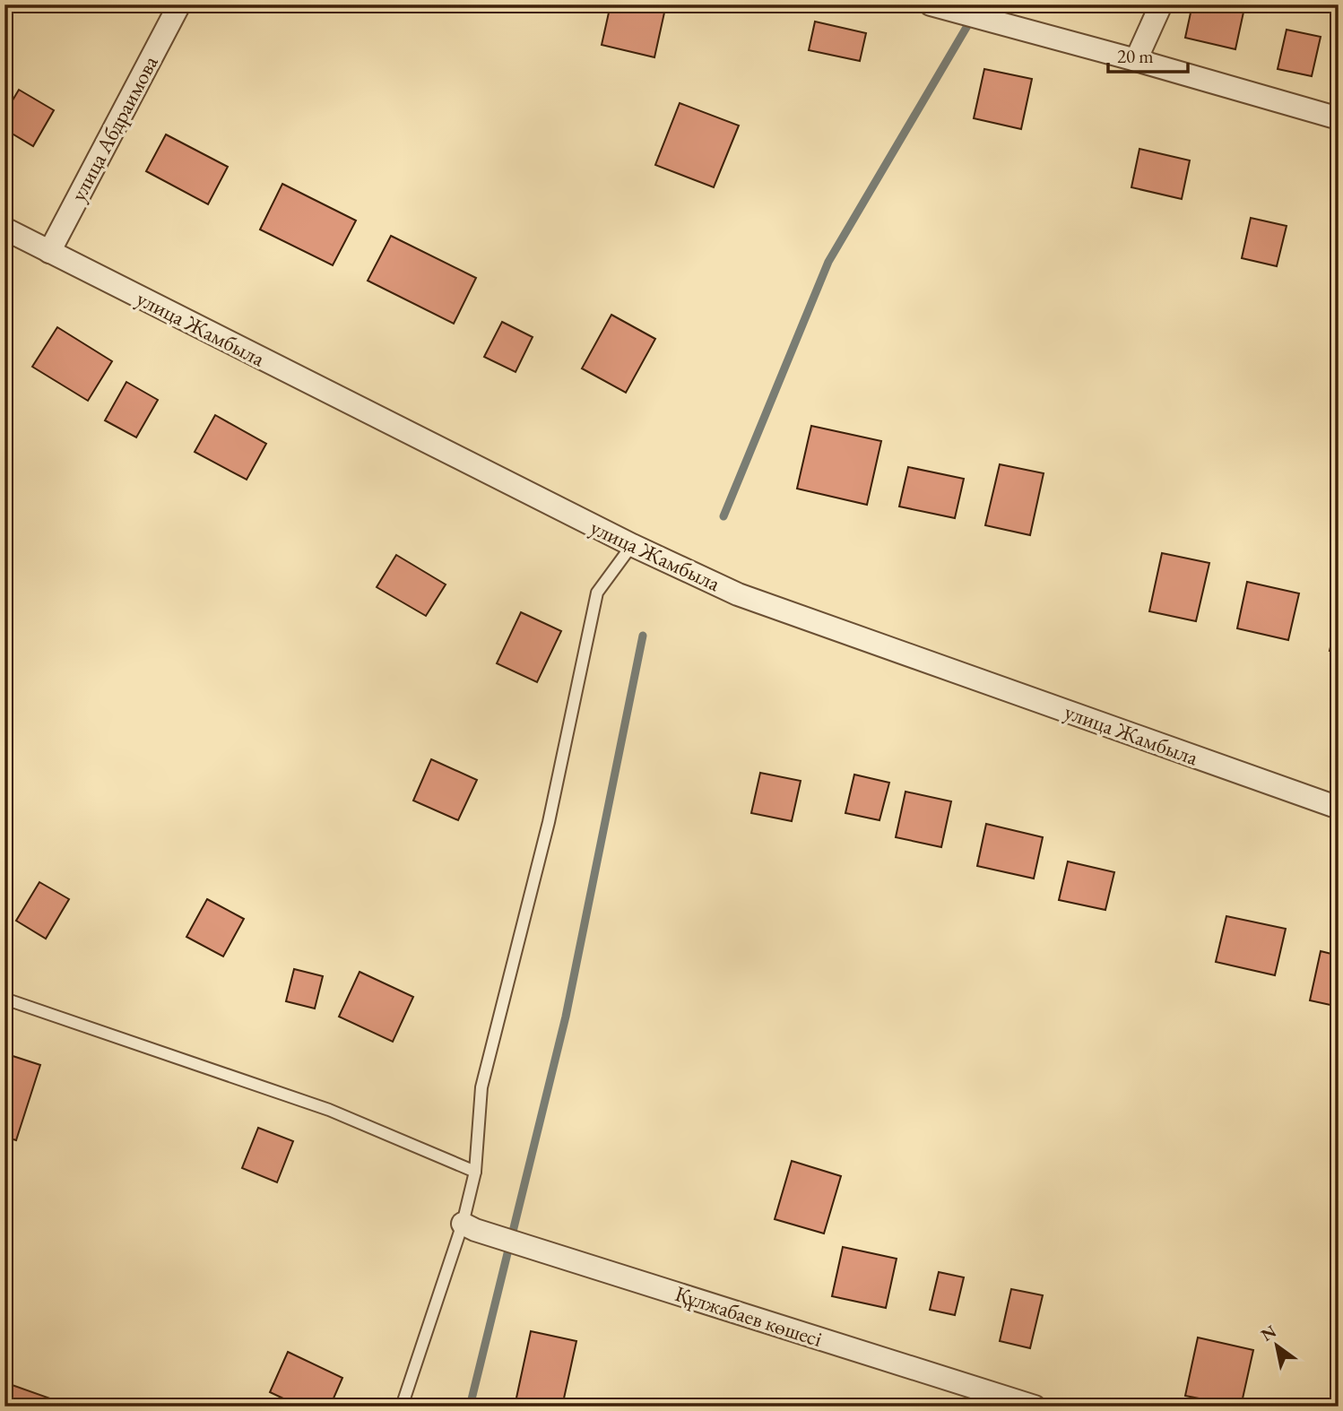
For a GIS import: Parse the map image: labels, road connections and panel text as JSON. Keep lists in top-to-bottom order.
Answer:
{
  "streets": {
    "street": ["улица Абдраимова", "улица Жамбыла", "Құлжабаев көшесі"]
  },
  "crossings": [
    ["улица Абдраимова", "улица Жамбыла"]
  ],
  "scale_bar": "20 m",
  "north": "top left"
}
